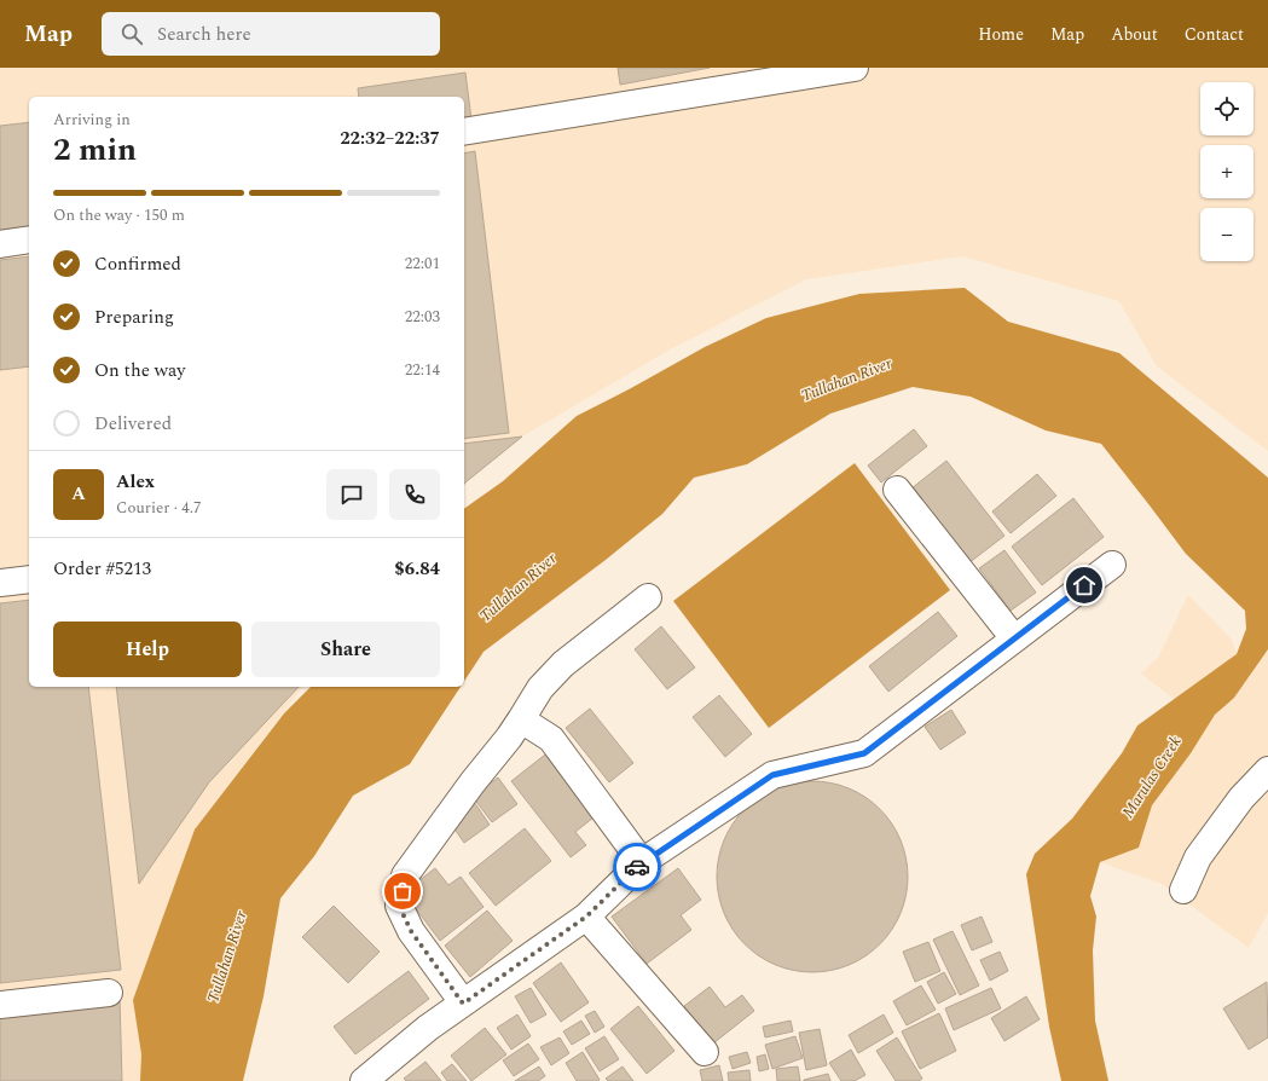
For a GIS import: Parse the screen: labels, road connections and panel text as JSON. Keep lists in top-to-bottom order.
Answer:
{
  "water": ["Tullahan River", "Marulas Creek"],
  "page": {
    "header": "Map",
    "search": "Search here",
    "nav": [
      "Home",
      "Map",
      "About",
      "Contact"
    ],
    "map_buttons": ["+", "−"],
    "heading": ["2 min", "Arriving in", "22:32–22:37"],
    "panel": [
      "Alex",
      "Courier · 4.7",
      "Order #5213",
      "$6.84"
    ],
    "bar": "On the way · 150 m",
    "list": [
      ["Confirmed", "22:01"],
      ["Preparing", "22:03"],
      ["On the way", "22:14"],
      "Delivered"
    ],
    "round": "A",
    "buttons": ["Help", "Share"]
  }
}
